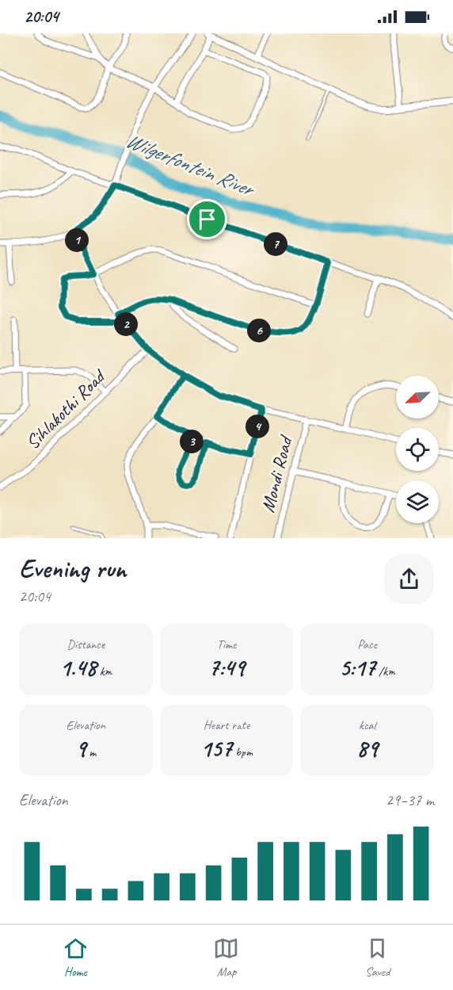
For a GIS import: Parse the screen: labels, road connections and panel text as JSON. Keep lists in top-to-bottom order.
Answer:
{
  "streets": {
    "street": ["Sihlakothi Road", "Mondi Road"]
  },
  "water": ["Wilgerfontein River"],
  "north": "bottom left",
  "page": {
    "status": "20:04",
    "pins": [
      "1",
      "7",
      "2",
      "6",
      "4",
      "3"
    ],
    "heading": ["Evening run", "20:04"],
    "stats": [
      ["Distance", "1.48 km"],
      ["Time", "7:49"],
      ["Pace", "5:17 /km"],
      ["Elevation", "9 m"],
      ["Heart rate", "157 bpm"],
      ["kcal", "89"]
    ],
    "chart": ["Elevation", "29–37 m"],
    "tabs": ["Home", "Map", "Saved"]
  }
}
